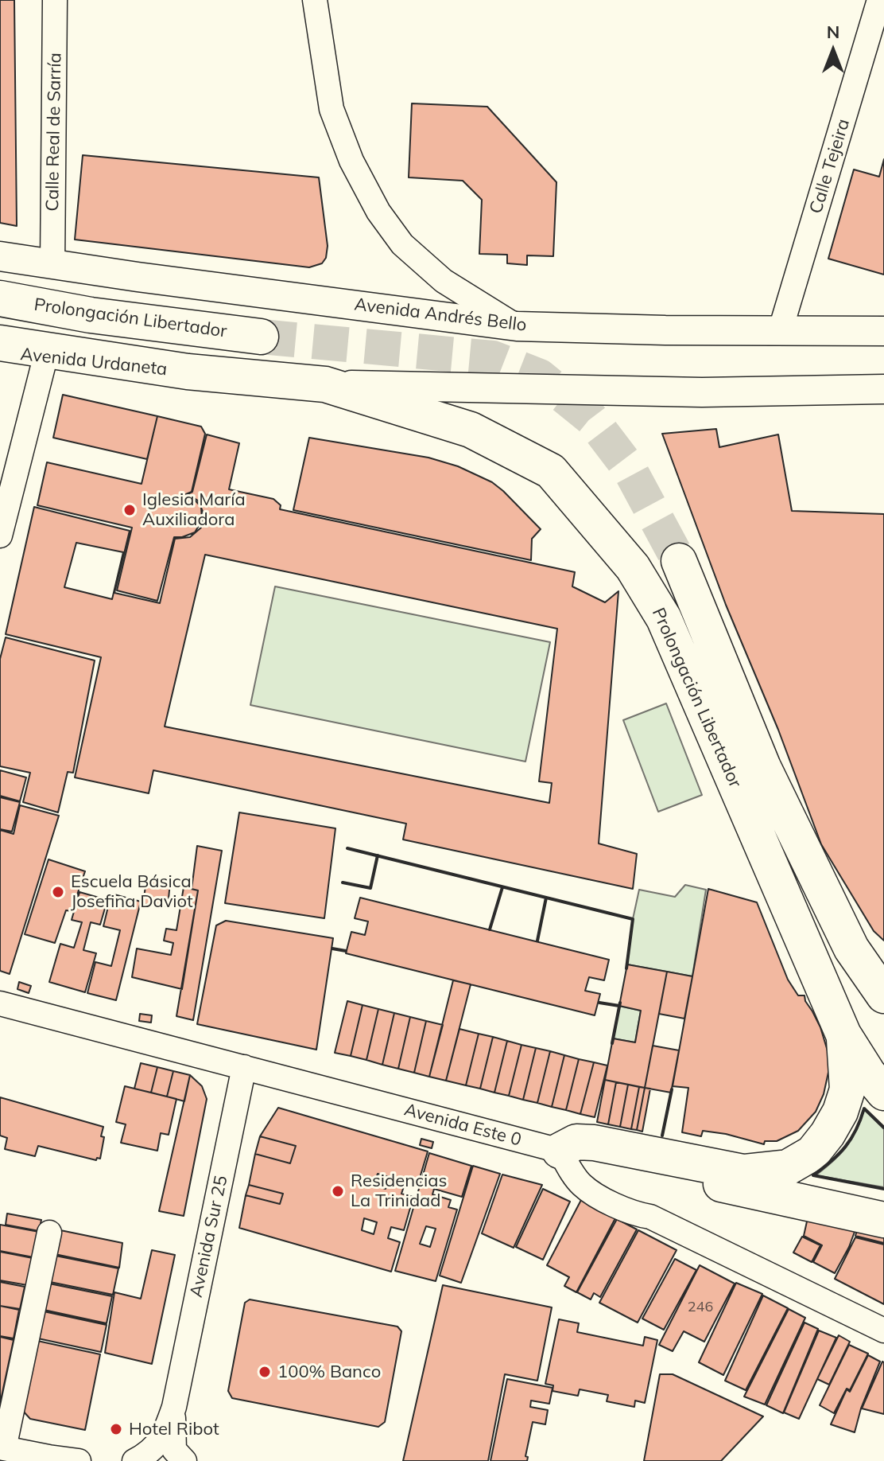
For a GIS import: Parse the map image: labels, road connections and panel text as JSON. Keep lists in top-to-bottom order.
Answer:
{
  "streets": {
    "main road": ["Prolongación Libertador"],
    "street": [
      "Calle Real de Sarría",
      "Calle Tejeira",
      "Avenida Andrés Bello",
      "Avenida Urdaneta",
      "Avenida Este 0",
      "Avenida Sur 25"
    ]
  },
  "crossings": [
    ["Calle Real de Sarría", "Avenida Andrés Bello"],
    ["Calle Tejeira", "Avenida Andrés Bello"],
    ["Avenida Este 0", "Avenida Sur 25"]
  ],
  "places": [
    "Iglesia María Auxiliadora",
    "Escuela Básica Josefina Daviot",
    "Residencias La Trinidad",
    "100% Banco",
    "Hotel Ribot"
  ],
  "house_numbers": ["246"],
  "north": "top"
}
